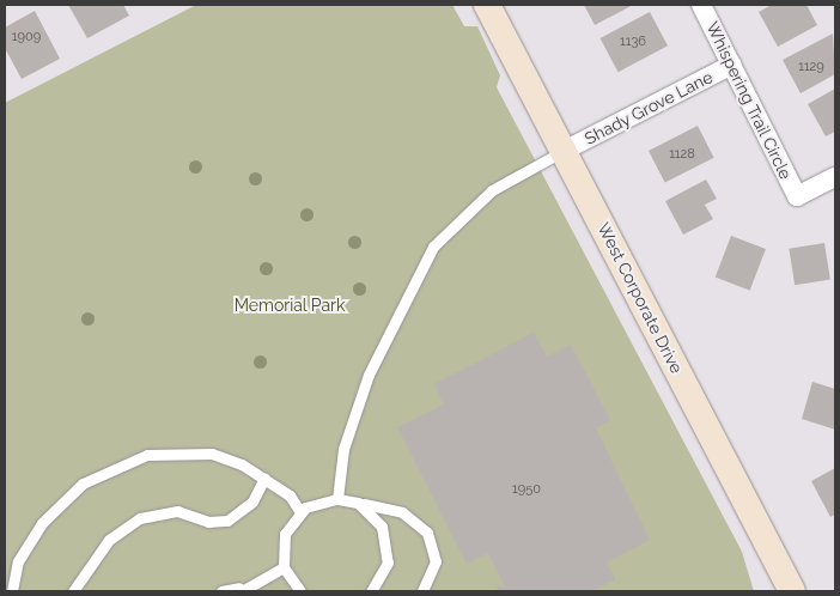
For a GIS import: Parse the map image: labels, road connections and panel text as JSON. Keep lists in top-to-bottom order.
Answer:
{
  "streets": {
    "street": ["Whispering Trail Circle", "Shady Grove Lane", "West Corporate Drive"]
  },
  "crossings": [
    ["Whispering Trail Circle", "Shady Grove Lane"],
    ["Shady Grove Lane", "West Corporate Drive"]
  ],
  "parks": ["Memorial Park"],
  "house_numbers": [
    "1909",
    "1136",
    "1129",
    "1128",
    "1950"
  ]
}
